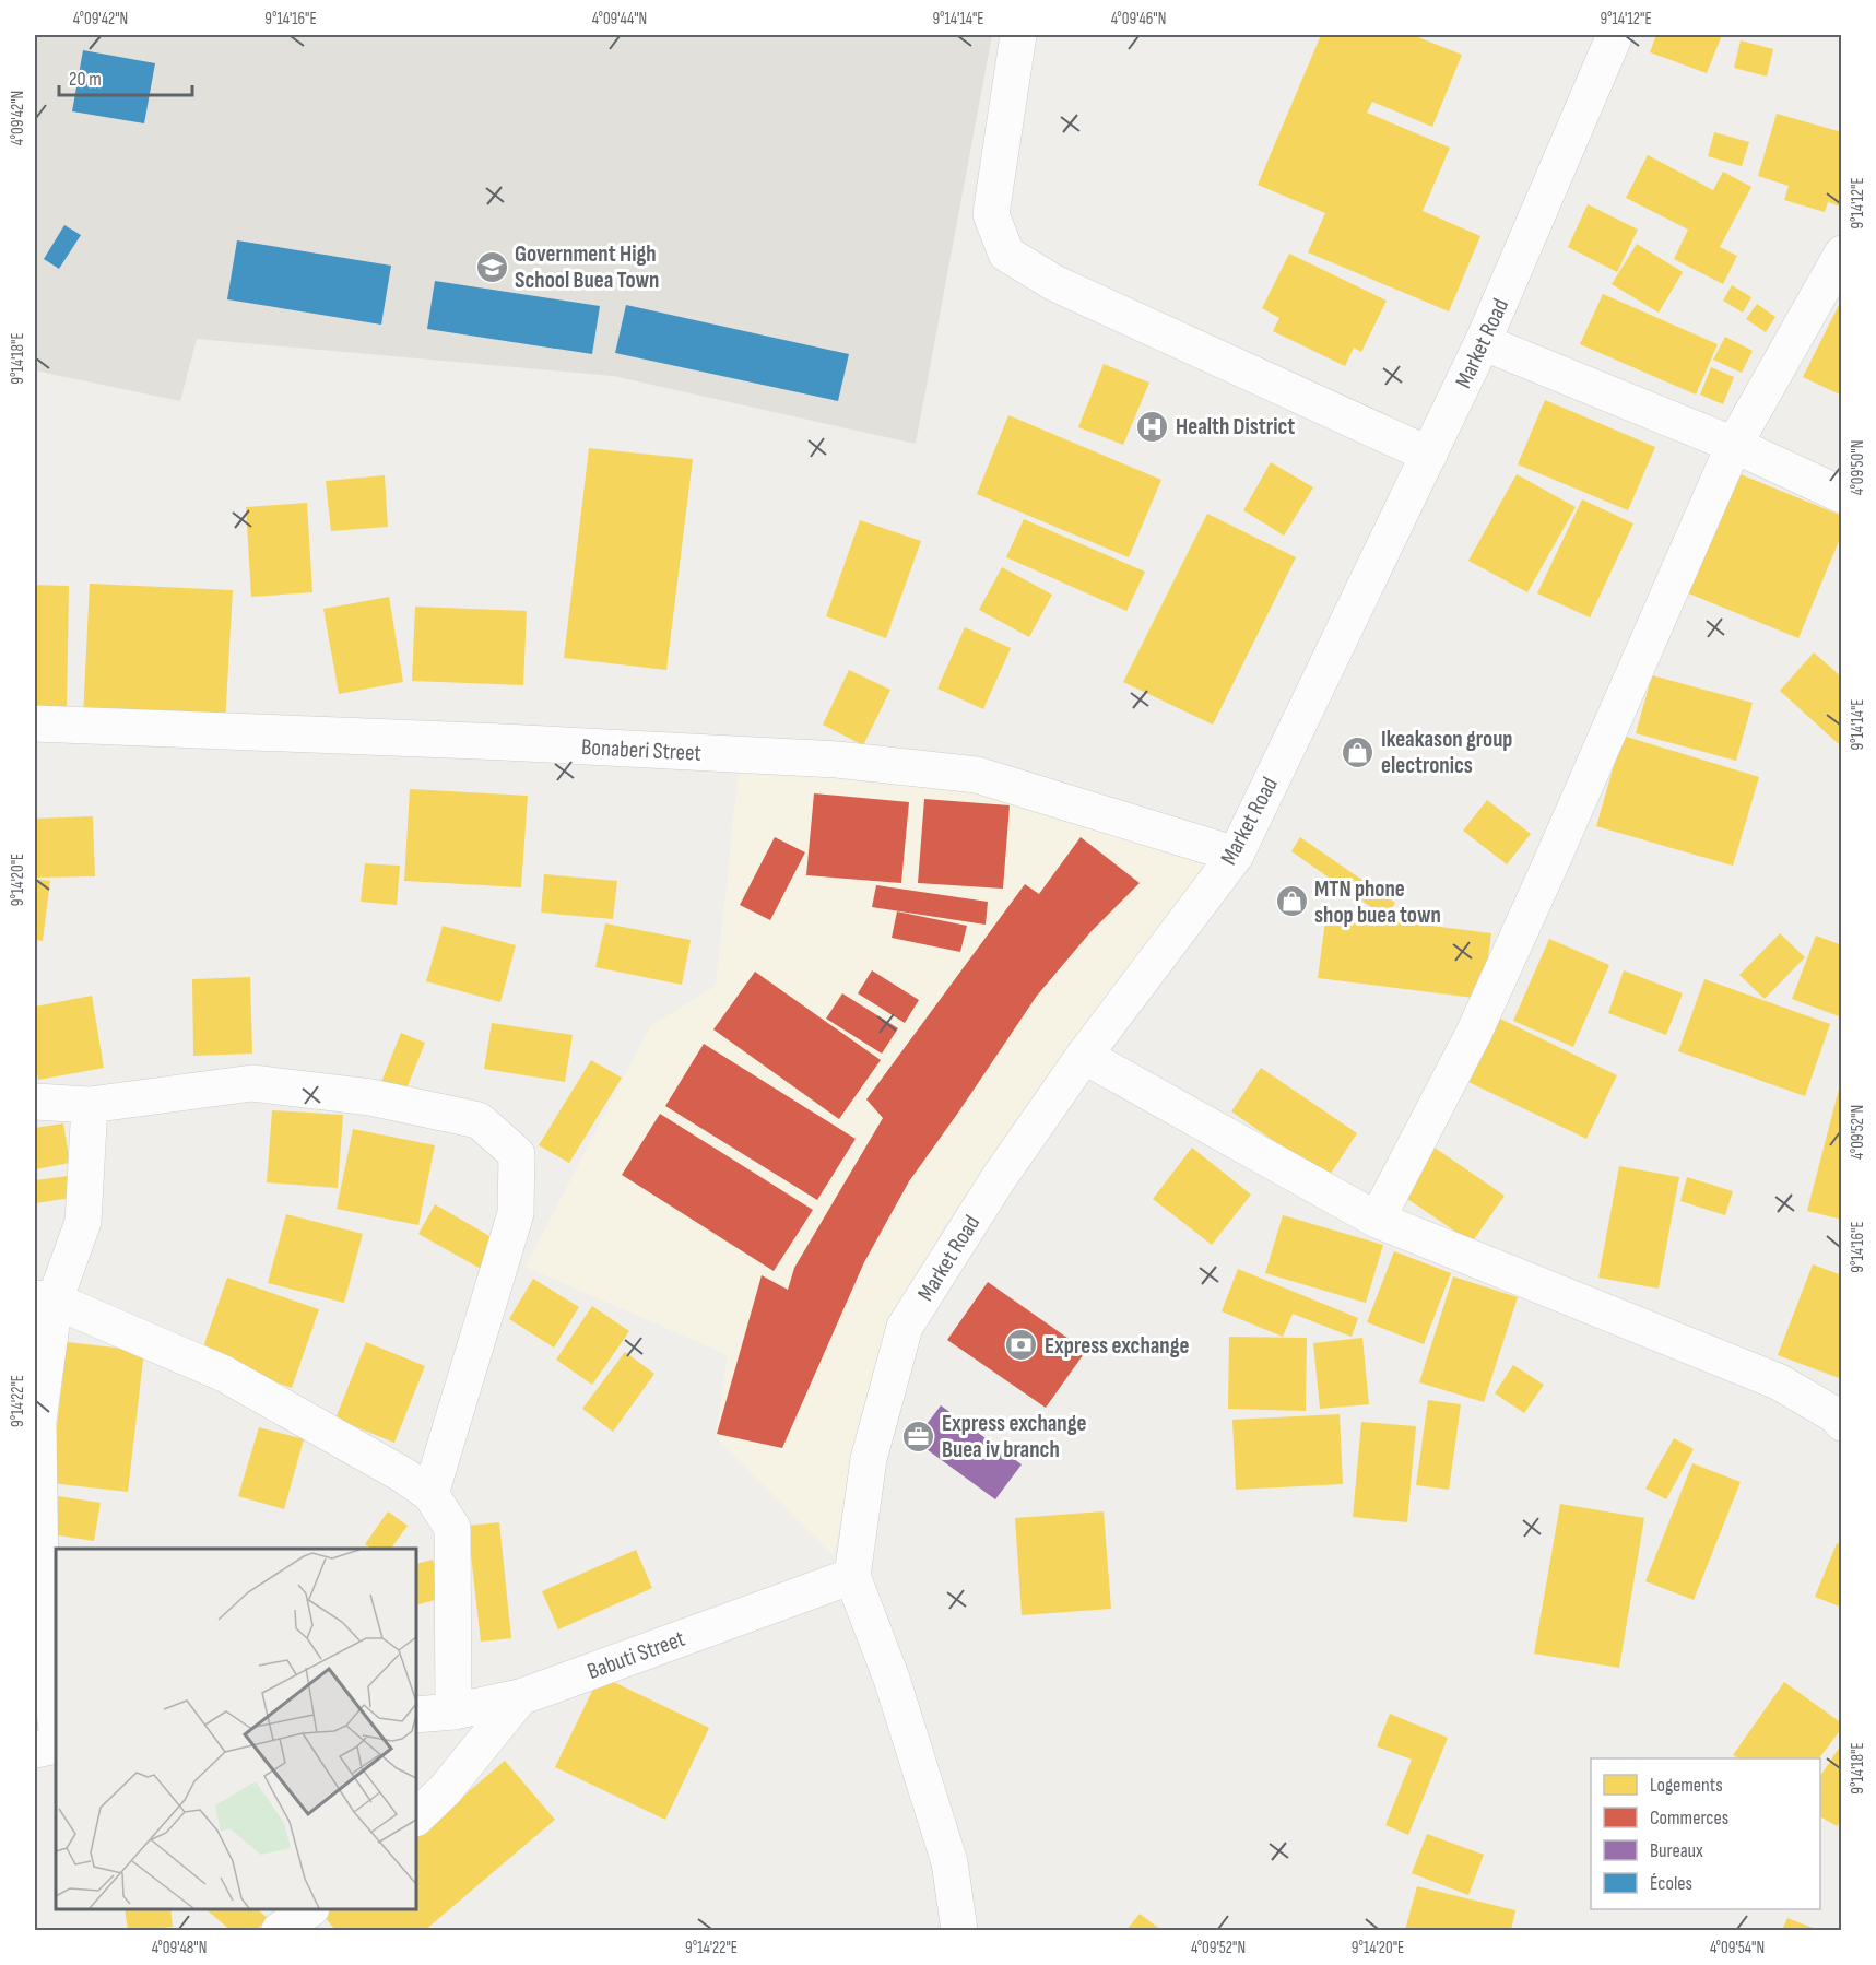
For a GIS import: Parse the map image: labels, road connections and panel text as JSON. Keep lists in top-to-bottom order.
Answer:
{
  "streets": {
    "street": ["Market Road", "Bonaberi Street", "Babuti Street"]
  },
  "crossings": [
    ["Market Road", "Bonaberi Street"],
    ["Market Road", "Babuti Street"]
  ],
  "places": {
    "school or university": ["Government High School Buea Town"],
    "hospital": ["Health District"],
    "shop": ["Ikeakason group electronics", "MTN phone shop buea town"],
    "bank": ["Express exchange"],
    "office": ["Express exchange Buea iv branch"]
  },
  "legend": [
    "Logements",
    "Commerces",
    "Bureaux",
    "Écoles"
  ],
  "scale_bar": "20 m",
  "coordinates": [
    "4°09'42\"N",
    "9°14'16\"E",
    "4°09'44\"N",
    "9°14'14\"E",
    "4°09'46\"N",
    "9°14'12\"E",
    "9°14'18\"E",
    "4°09'50\"N",
    "9°14'20\"E",
    "4°09'52\"N",
    "9°14'22\"E",
    "4°09'48\"N",
    "4°09'54\"N"
  ]
}
